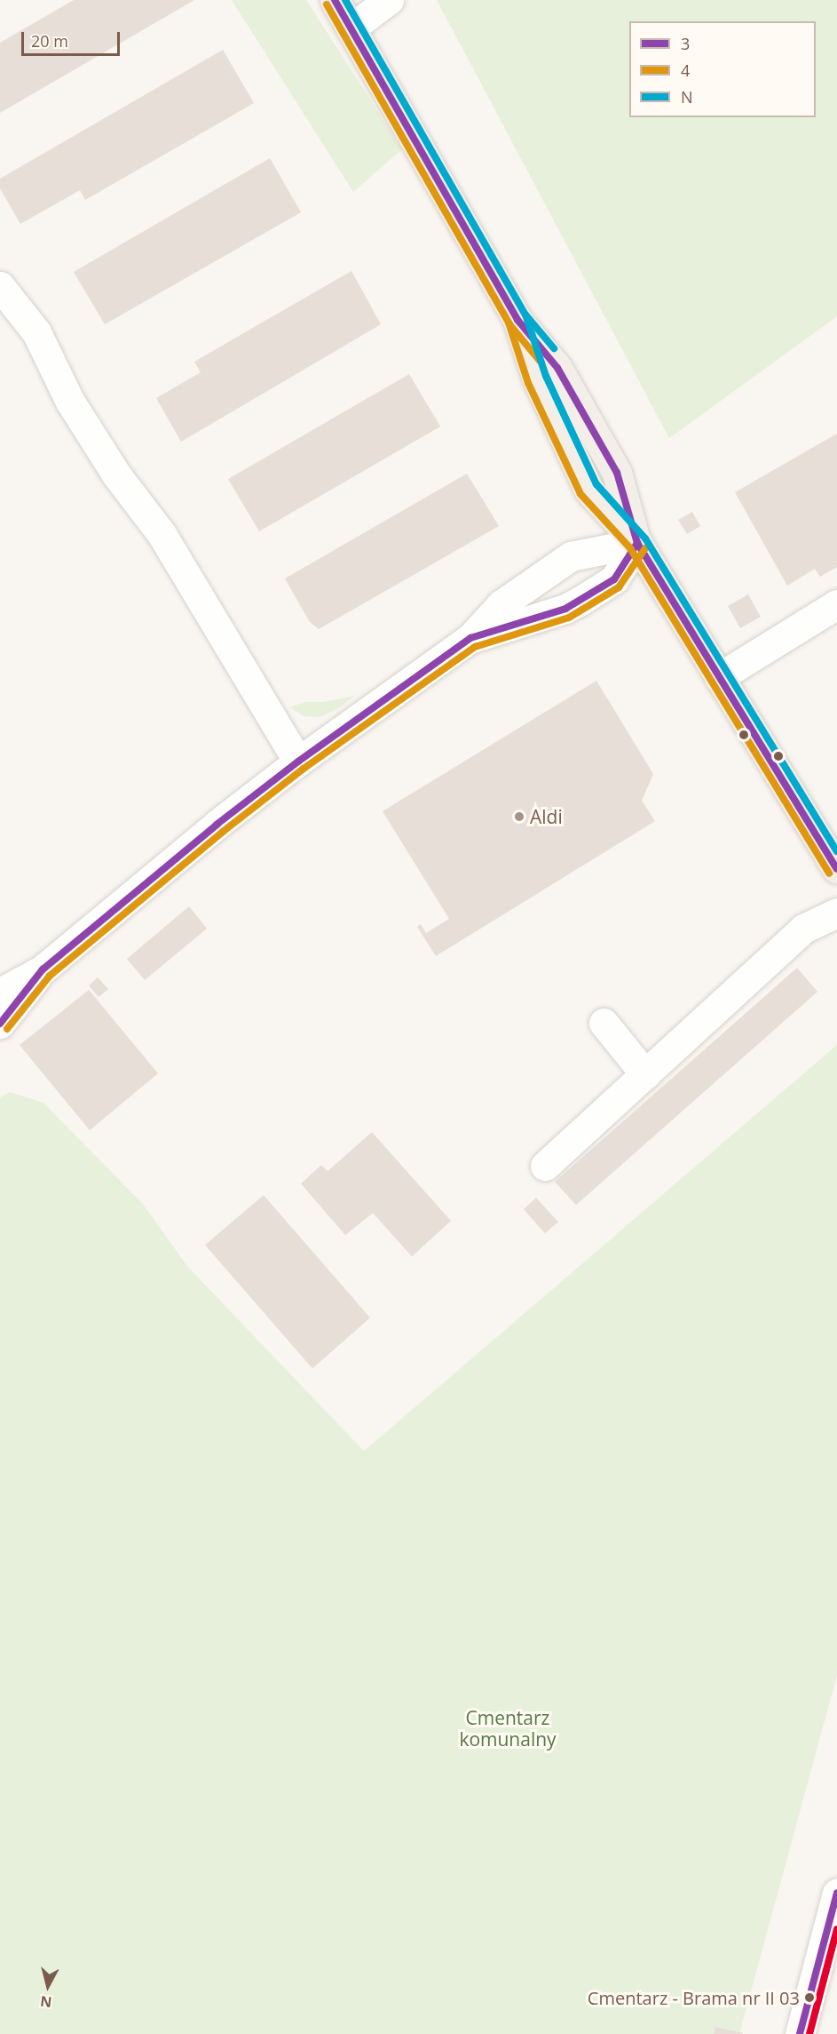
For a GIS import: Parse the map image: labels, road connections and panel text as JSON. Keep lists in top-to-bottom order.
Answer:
{
  "parks": ["Cmentarz komunalny"],
  "places": ["Aldi", "Cmentarz - Brama nr II 03"],
  "lines": ["transit line 3", "transit line N", "transit line 4"],
  "legend": ["3", "4", "N"],
  "scale_bar": "20 m",
  "north": "bottom"
}
